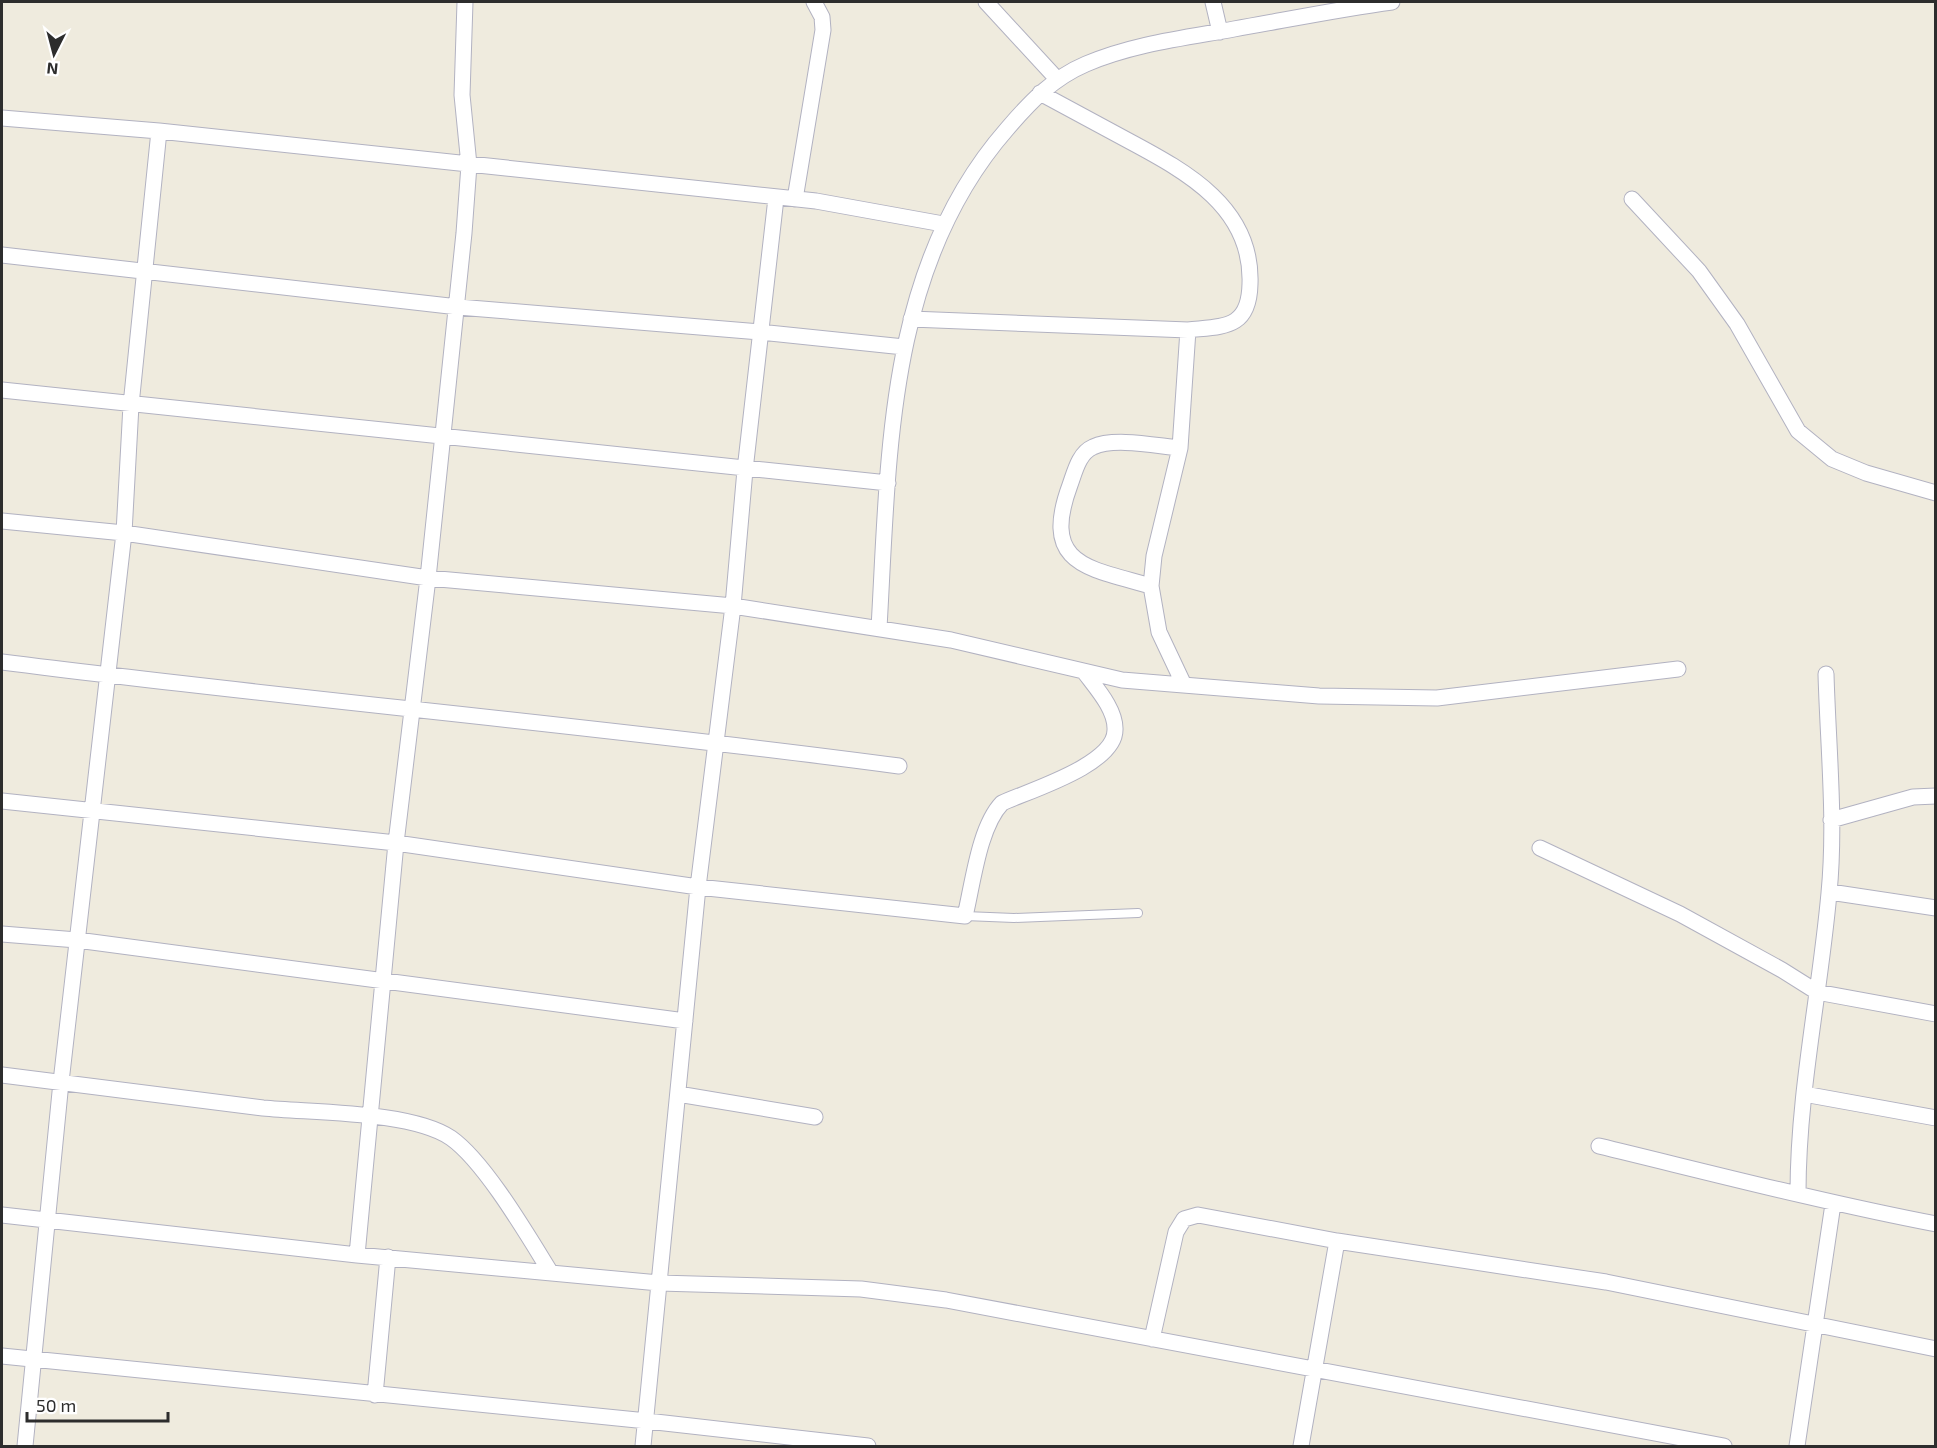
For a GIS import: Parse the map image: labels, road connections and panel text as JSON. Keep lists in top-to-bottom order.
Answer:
{
  "scale_bar": "50 m",
  "north": "bottom"
}
